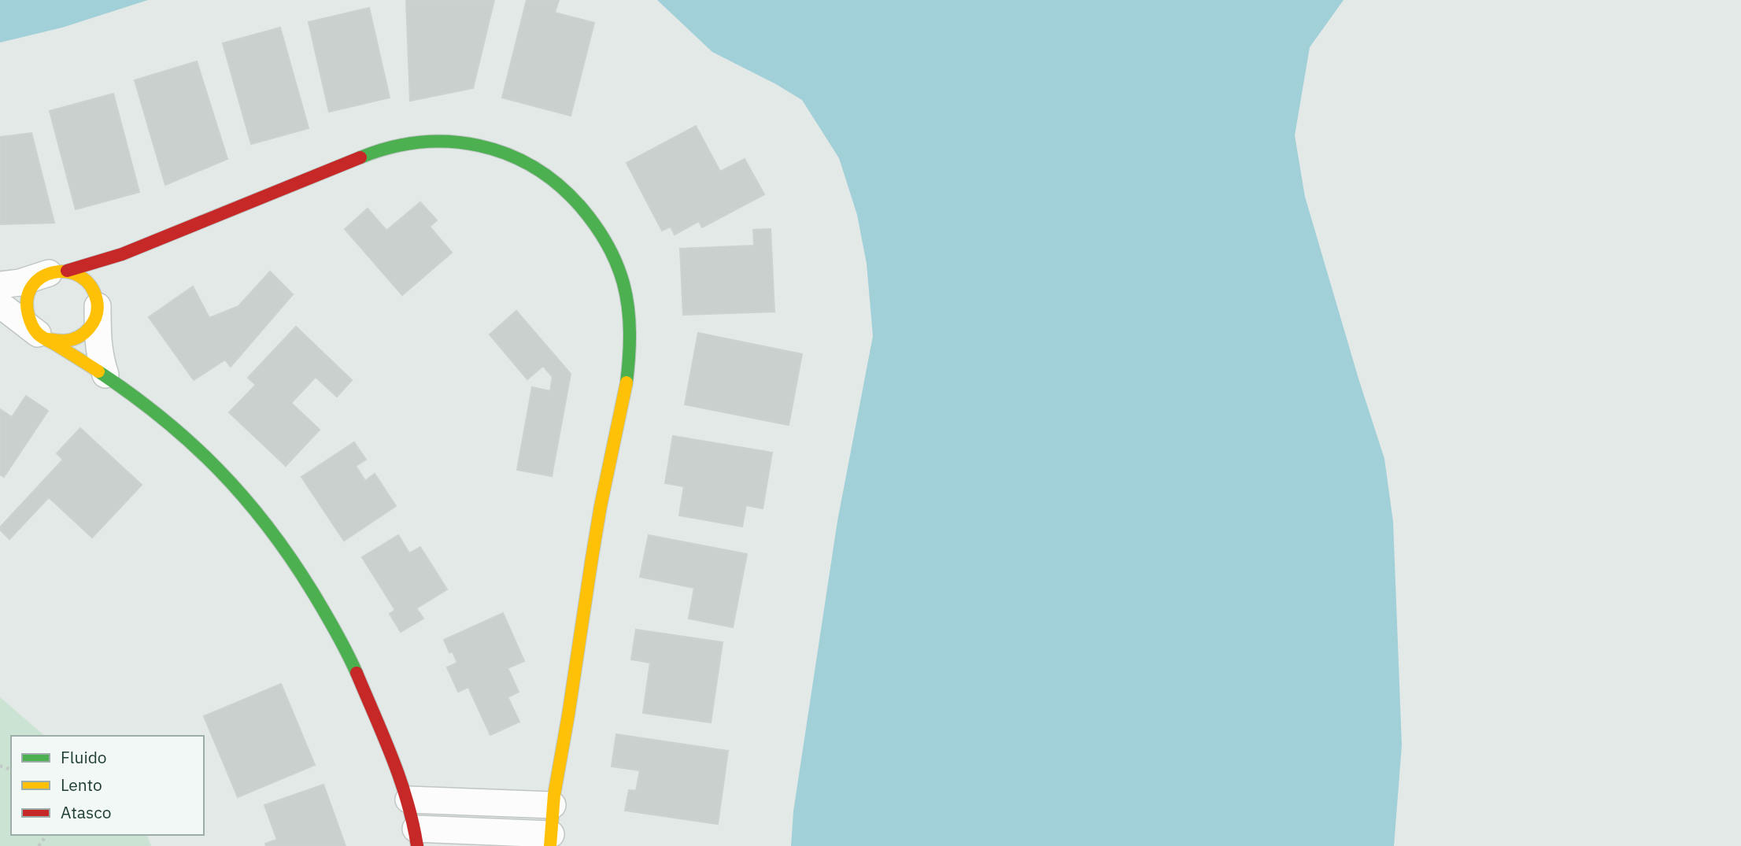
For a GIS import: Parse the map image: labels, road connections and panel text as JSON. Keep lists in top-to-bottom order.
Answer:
{
  "legend": ["Fluido", "Lento", "Atasco"]
}
